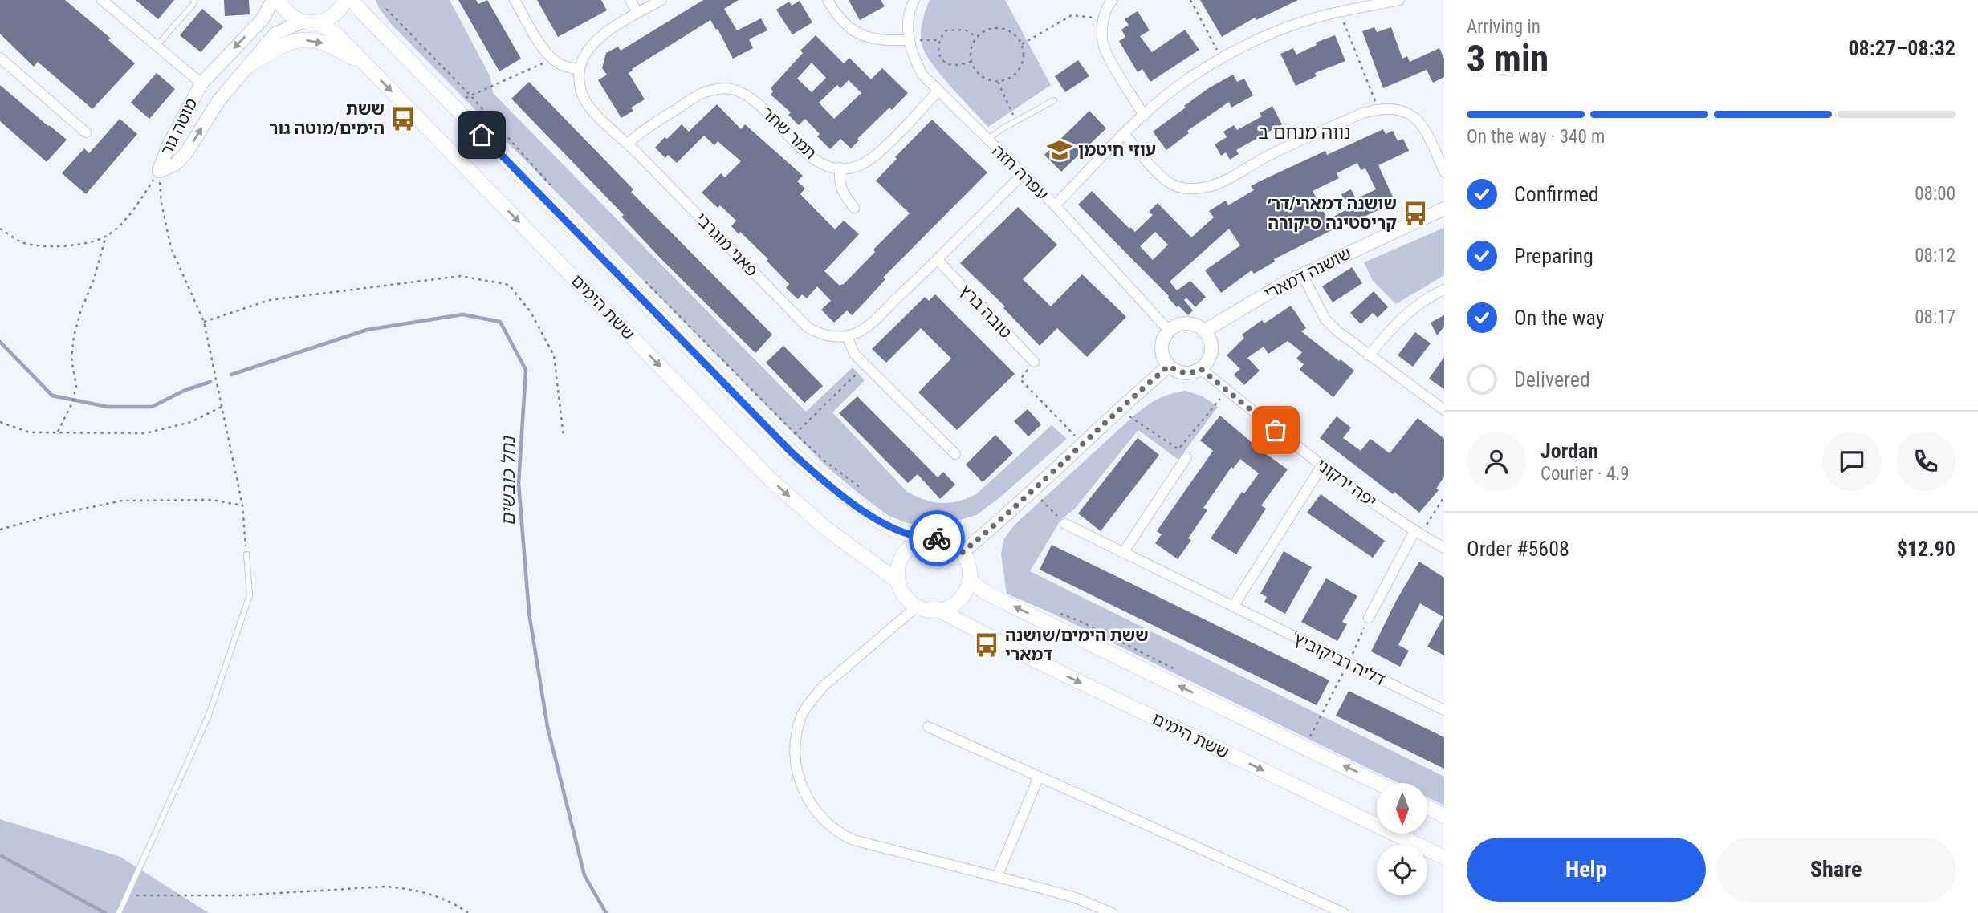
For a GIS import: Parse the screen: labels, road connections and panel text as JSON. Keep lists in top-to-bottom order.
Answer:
{
  "streets": {
    "main road": ["ששת הימים"],
    "street": [
      "מוטה גור",
      "תמר שחר",
      "עפרה חזה",
      "פאני מוגרבי",
      "שושנה דמארי",
      "טובה ברץ",
      "יפה ירקוני",
      "'דליה רביקוביץ"
    ]
  },
  "crossings": [
    ["תמר שחר", "פאני מוגרבי"],
    ["עפרה חזה", "שושנה דמארי"],
    ["עפרה חזה", "יפה ירקוני"],
    ["שושנה דמארי", "יפה ירקוני"]
  ],
  "districts": ["נווה מנחם ב"],
  "water": ["נחל כובשים"],
  "places": {
    "bus stop": ["ששת הימים/מוטה גור", "שושנה דמארי/דר׳ קריסטינה סיקורה", "ששת הימים/שושנה דמארי"],
    "school or university": ["עוזי חיטמן"]
  },
  "north": "bottom",
  "page": {
    "heading": ["3 min", "Arriving in", "08:27–08:32"],
    "panel": [
      "Jordan",
      "Courier · 4.9",
      "Order #5608",
      "$12.90"
    ],
    "bar": "On the way · 340 m",
    "list": [
      ["Confirmed", "08:00"],
      ["Preparing", "08:12"],
      ["On the way", "08:17"],
      "Delivered"
    ],
    "buttons": ["Help", "Share"]
  }
}
